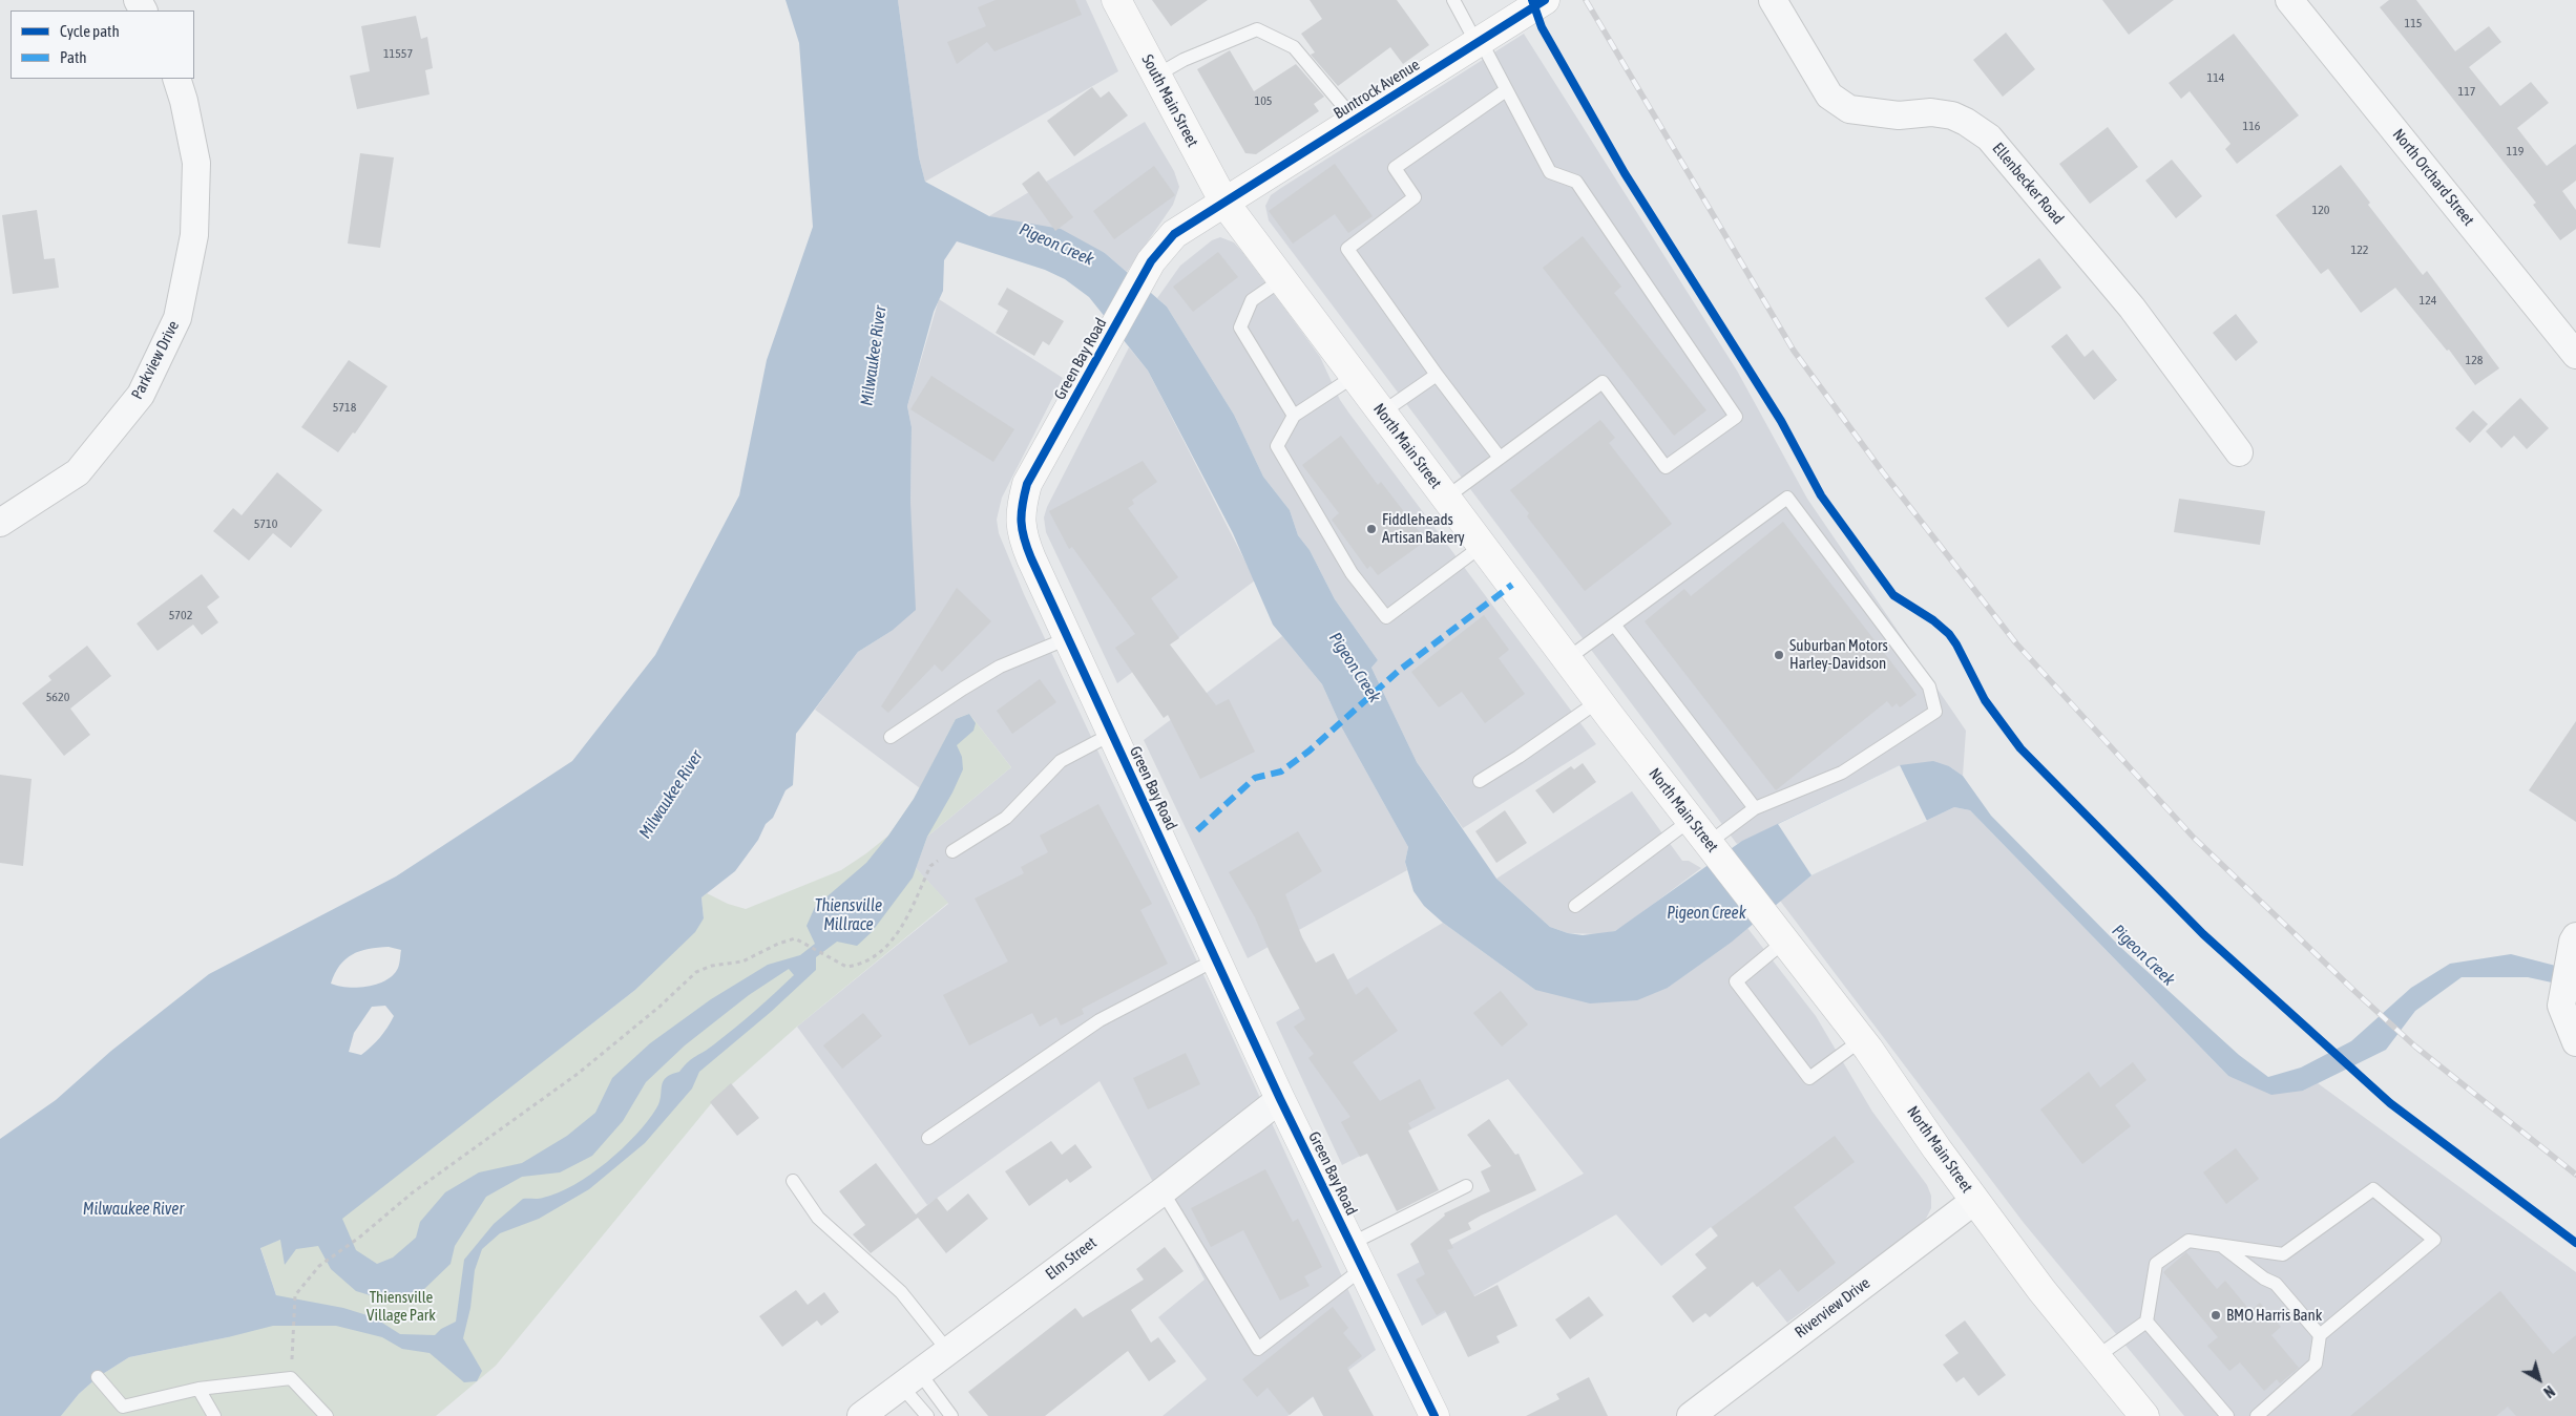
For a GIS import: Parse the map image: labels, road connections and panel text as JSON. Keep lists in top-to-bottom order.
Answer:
{
  "streets": {
    "main road": [
      "Buntrock Avenue",
      "South Main Street",
      "Green Bay Road",
      "North Main Street"
    ],
    "street": [
      "North Orchard Street",
      "Ellenbecker Road",
      "Parkview Drive",
      "Elm Street",
      "Riverview Drive"
    ]
  },
  "crossings": [
    ["Buntrock Avenue", "South Main Street"],
    ["Buntrock Avenue", "Green Bay Road"],
    ["Buntrock Avenue", "North Main Street"],
    ["South Main Street", "Green Bay Road"],
    ["South Main Street", "North Main Street"],
    ["Green Bay Road", "North Main Street"],
    ["Green Bay Road", "Elm Street"],
    ["North Main Street", "Riverview Drive"]
  ],
  "water": ["Pigeon Creek", "Milwaukee River", "Thiensville Millrace"],
  "parks": ["Thiensville Village Park"],
  "places": ["Fiddleheads Artisan Bakery", "Suburban Motors Harley-Davidson", "BMO Harris Bank"],
  "house_numbers": [
    "115",
    "11557",
    "114",
    "117",
    "105",
    "116",
    "119",
    "120",
    "122",
    "124",
    "128",
    "5718",
    "5710",
    "5702",
    "5620"
  ],
  "legend": ["Cycle path", "Path"],
  "north": "bottom right"
}
